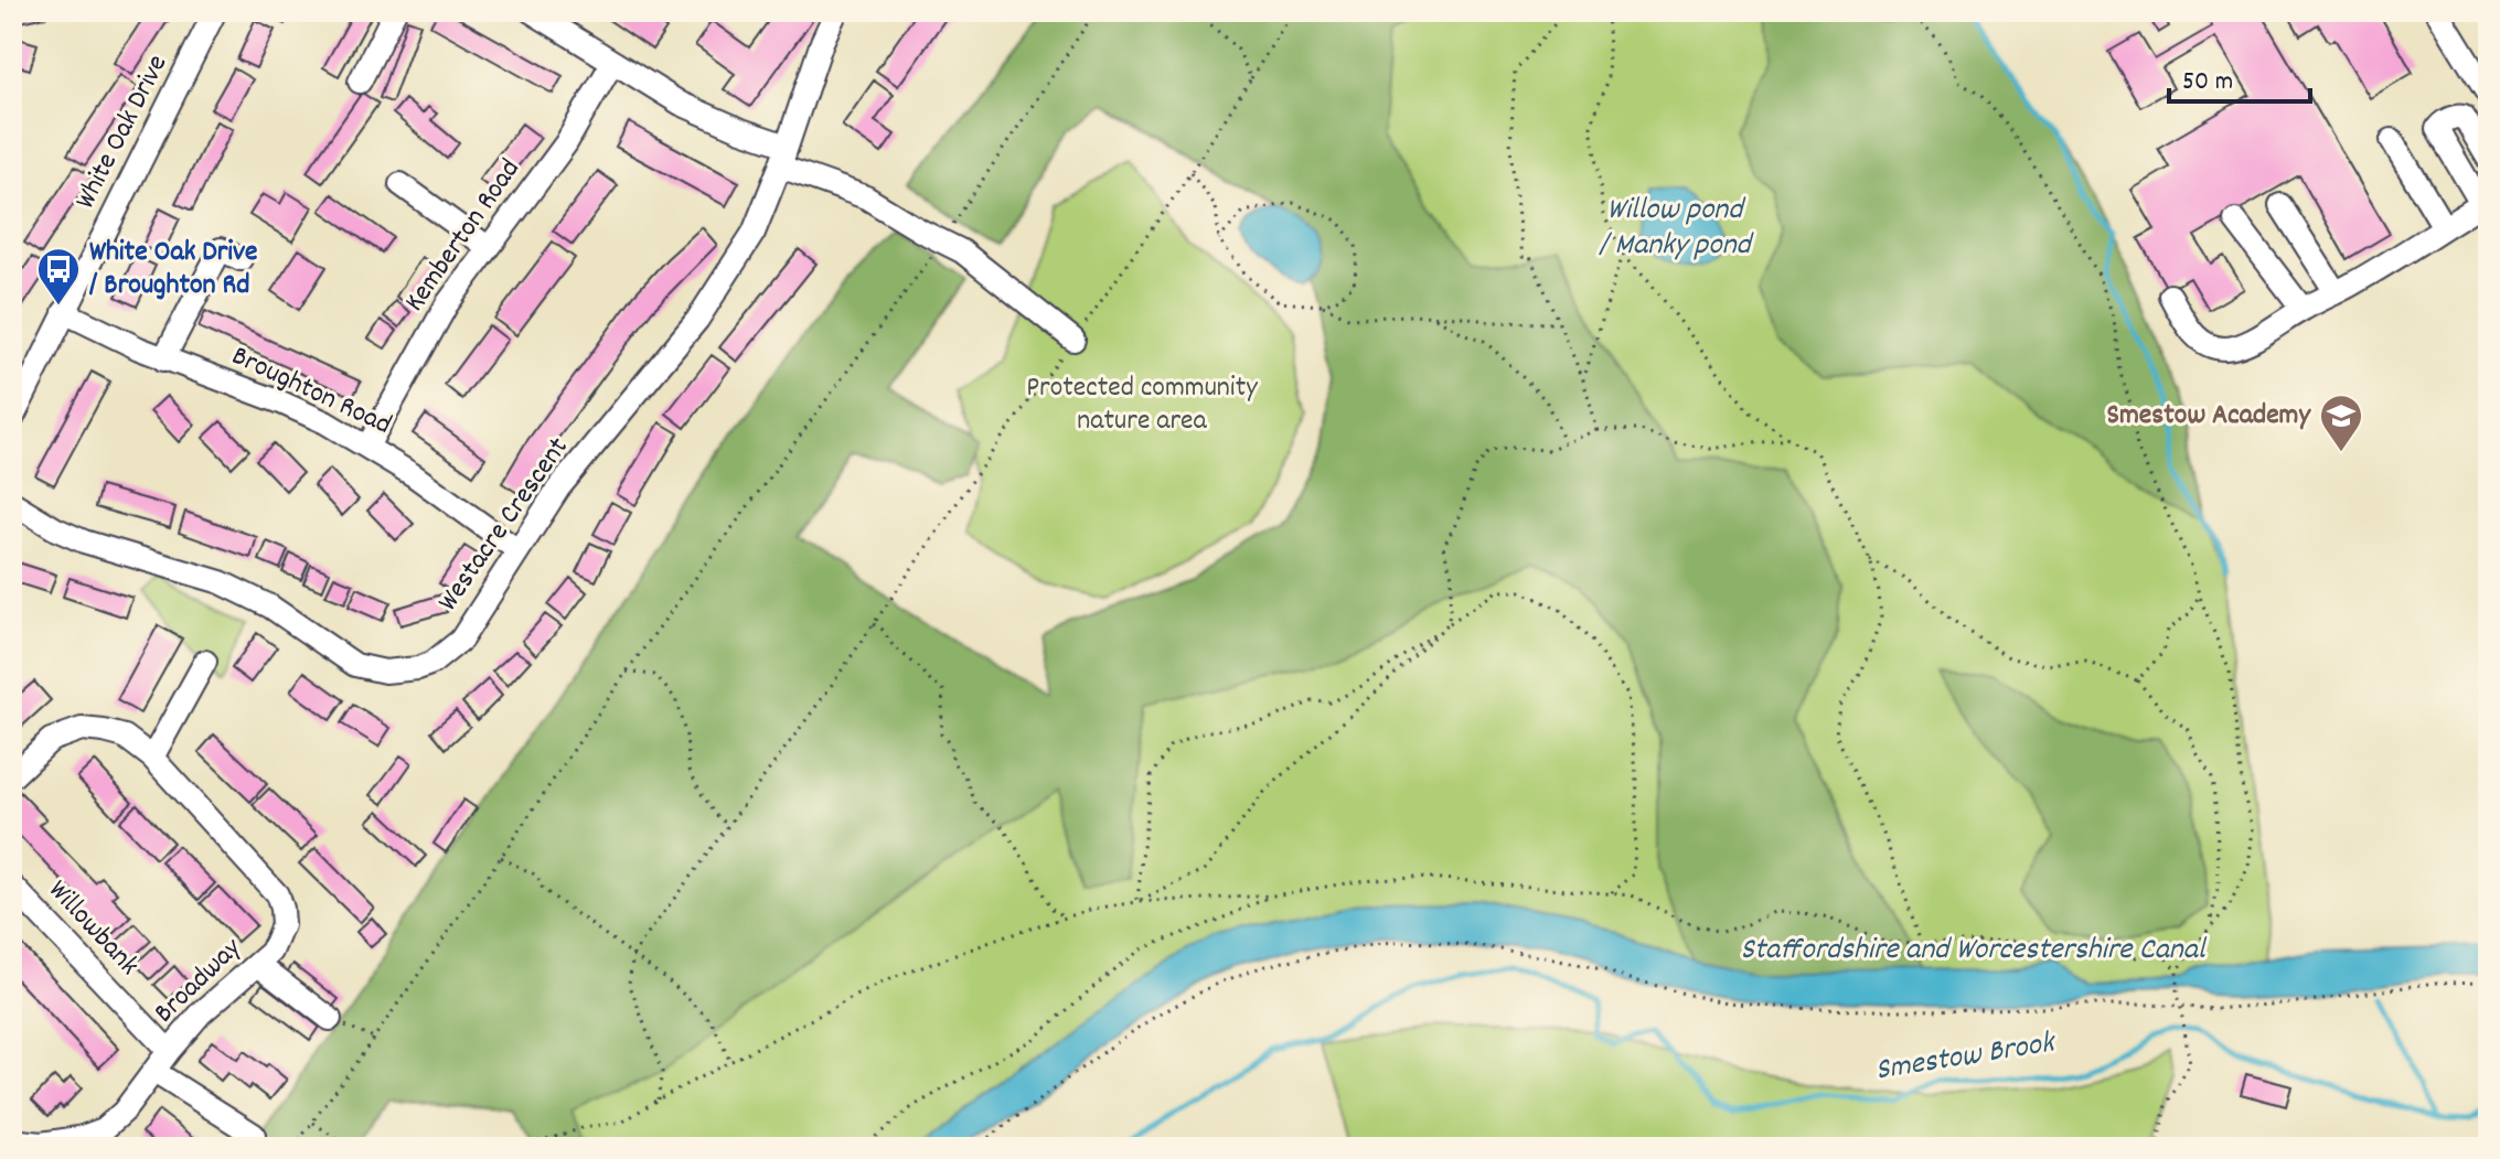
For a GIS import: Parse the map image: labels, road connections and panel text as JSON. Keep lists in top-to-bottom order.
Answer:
{
  "streets": {
    "street": [
      "White Oak Drive",
      "Kemberton Road",
      "Broughton Road",
      "Westacre Crescent",
      "Willowbank",
      "Broadway"
    ]
  },
  "crossings": [
    ["White Oak Drive", "Broughton Road"],
    ["Kemberton Road", "Broughton Road"],
    ["Broughton Road", "Westacre Crescent"],
    ["Willowbank", "Broadway"]
  ],
  "water": ["Willow pond / Manky pond", "Staffordshire and Worcestershire Canal", "Smestow Brook"],
  "parks": ["Protected community nature area"],
  "places": {
    "bus stop": ["White Oak Drive / Broughton Rd"],
    "school or university": ["Smestow Academy"]
  },
  "scale_bar": "50 m"
}
